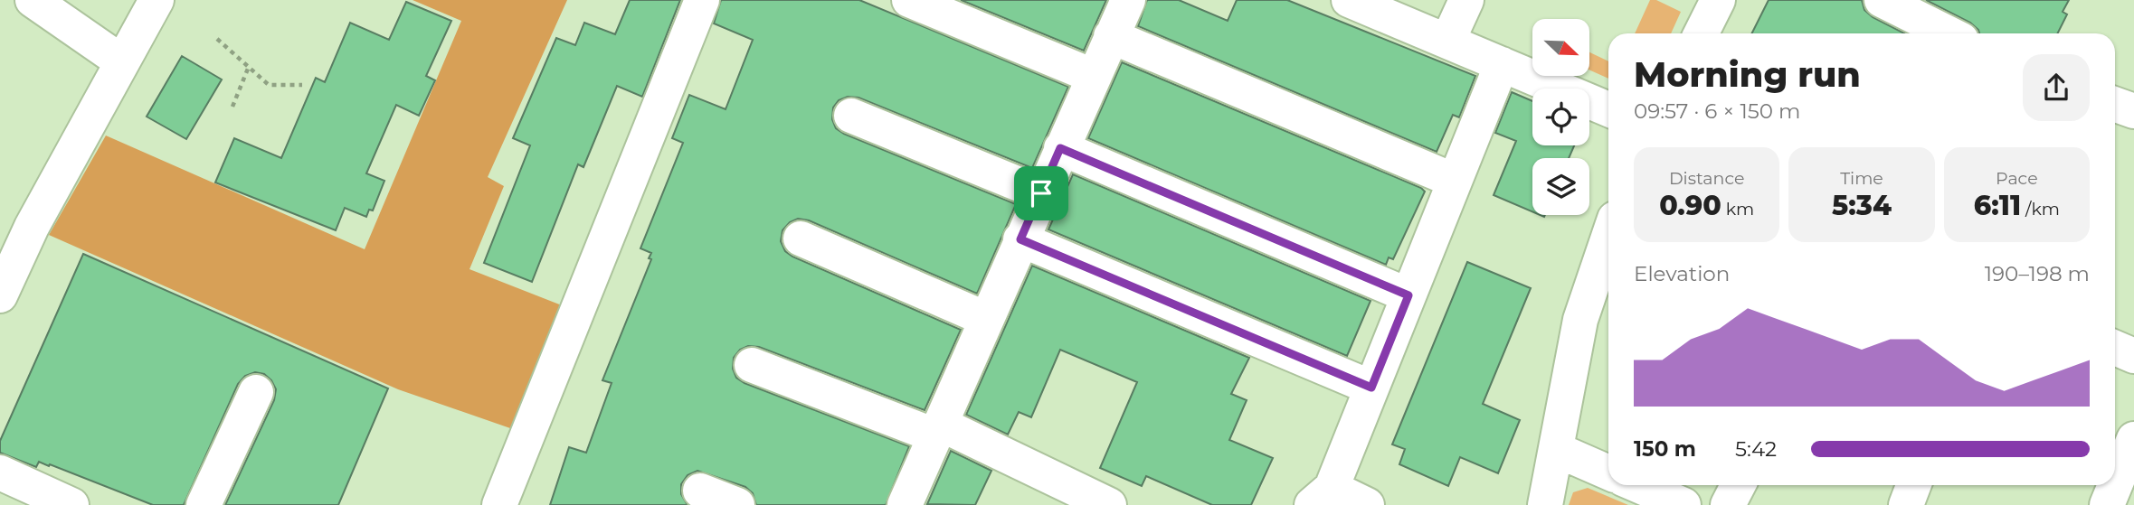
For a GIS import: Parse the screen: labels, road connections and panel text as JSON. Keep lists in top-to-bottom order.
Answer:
{
  "north": "bottom right",
  "page": {
    "heading": ["Morning run", "09:57 · 6 × 150 m"],
    "stats": [
      ["Distance", "0.90 km"],
      ["Time", "5:34"],
      ["Pace", "6:11 /km"]
    ],
    "chart": ["Elevation", "190–198 m"],
    "list": [
      {
        "name": "150 m",
        "note": "5:42"
      }
    ]
  }
}
